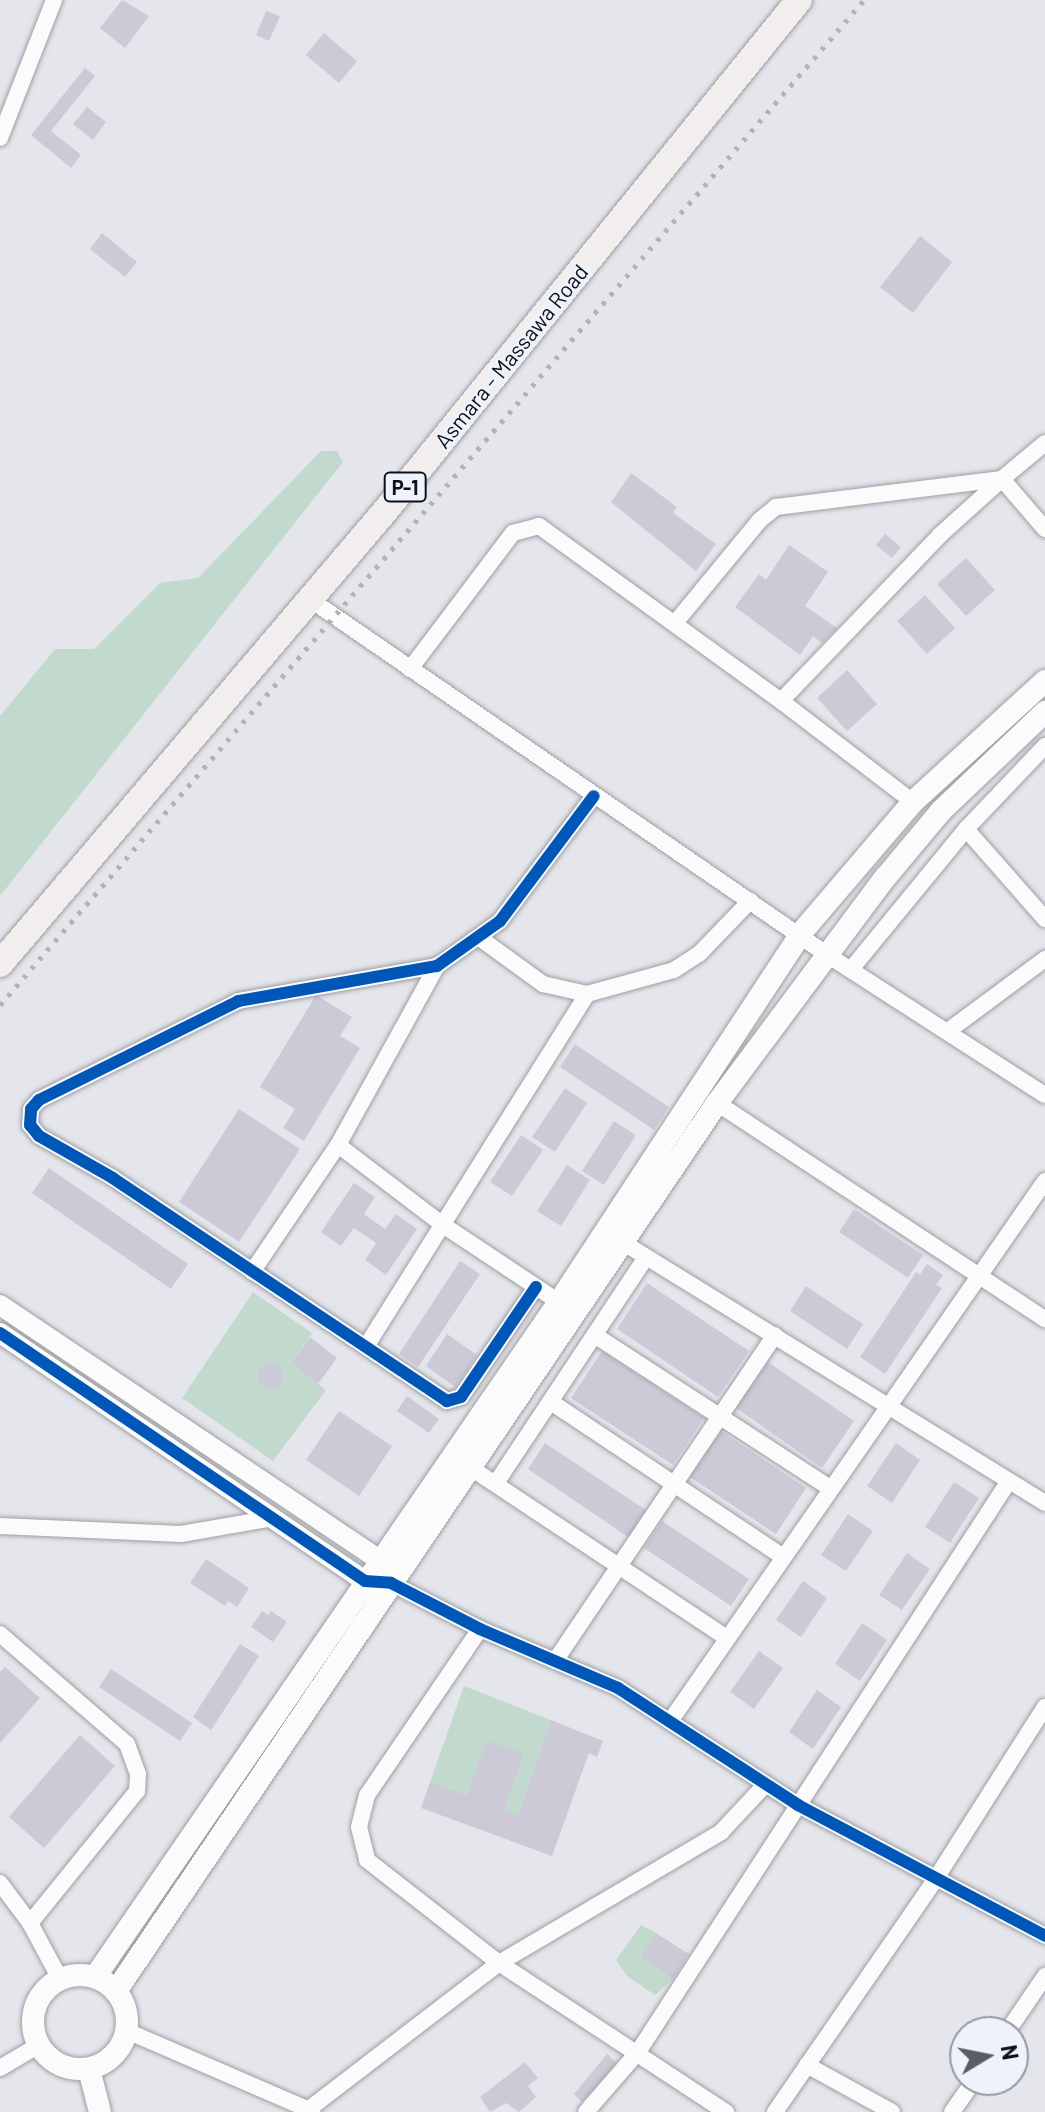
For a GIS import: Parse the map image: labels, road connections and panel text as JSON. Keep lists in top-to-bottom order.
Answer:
{
  "streets": {
    "highway": ["Asmara - Massawa Road", "P-1"]
  },
  "north": "right"
}
